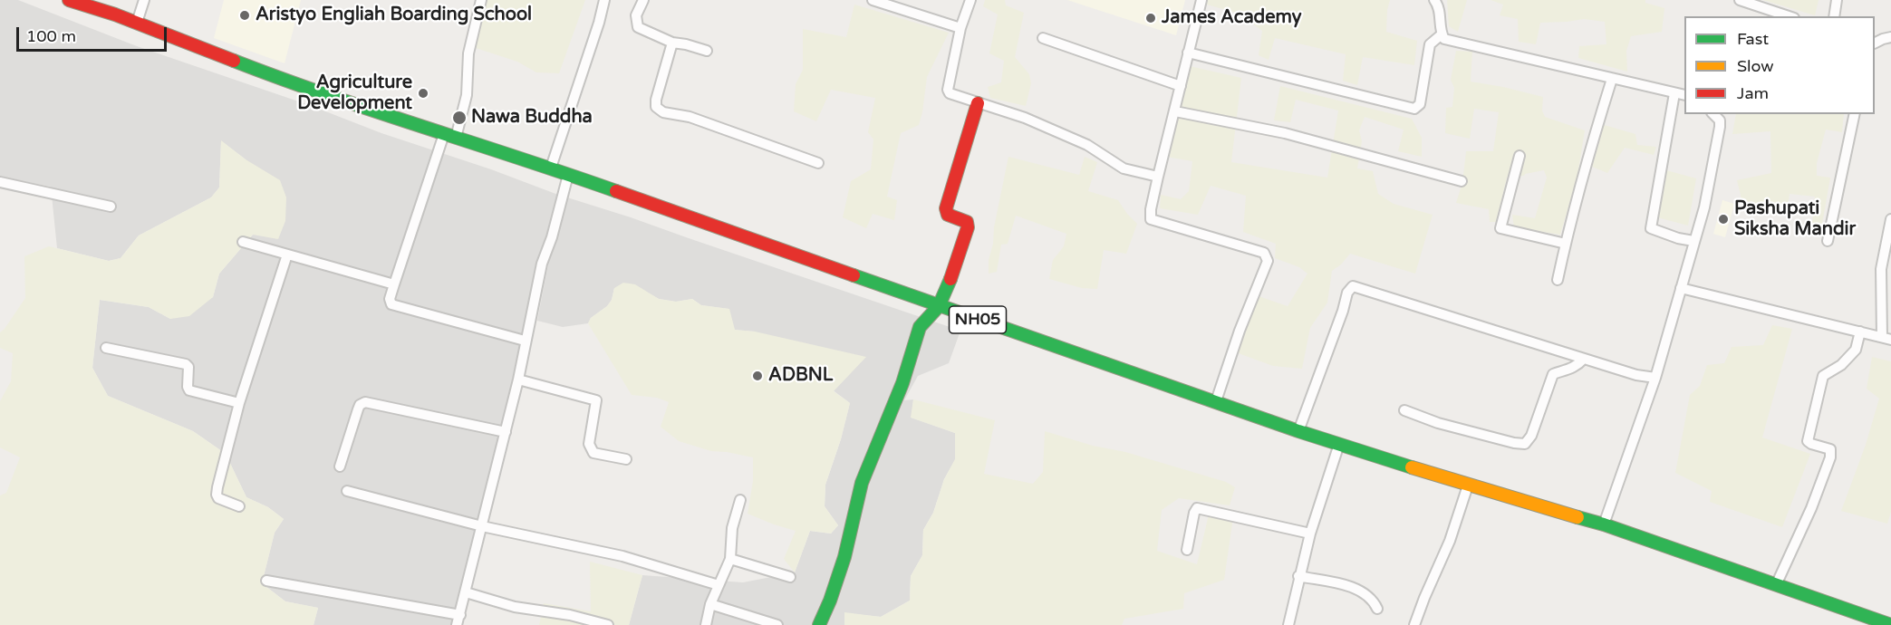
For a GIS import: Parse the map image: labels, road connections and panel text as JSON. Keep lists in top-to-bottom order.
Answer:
{
  "streets": {
    "main road": ["NH05"]
  },
  "places": [
    "Aristyo Engliah Boarding School",
    "James Academy",
    "Agriculture Development",
    "Nawa Buddha",
    "Pashupati Siksha Mandir",
    "ADBNL"
  ],
  "legend": ["Fast", "Slow", "Jam"],
  "scale_bar": "100 m"
}
